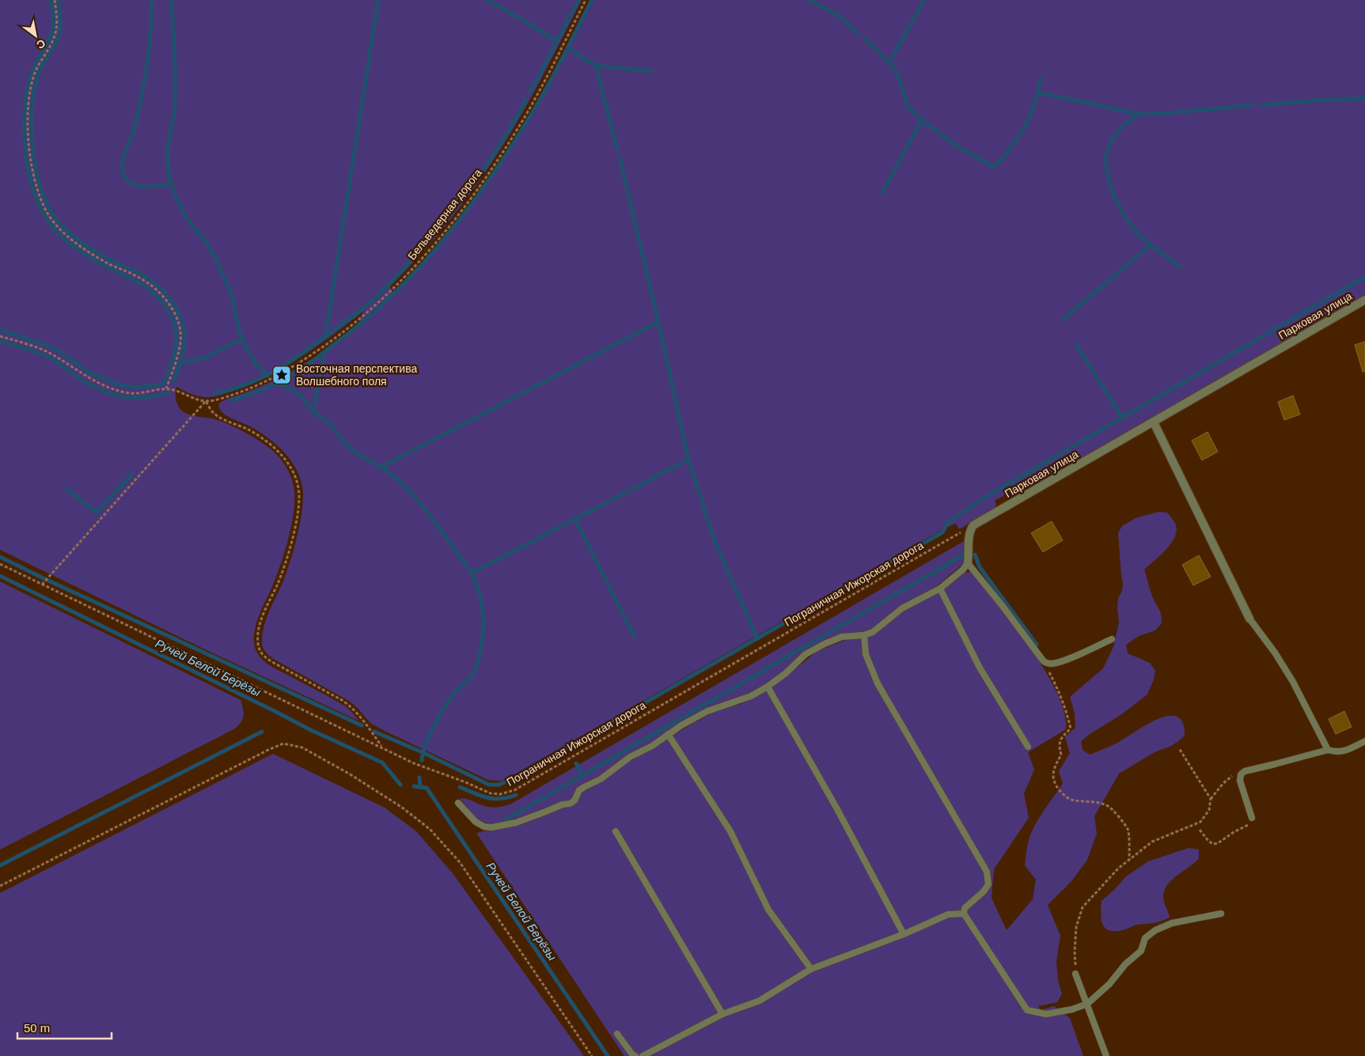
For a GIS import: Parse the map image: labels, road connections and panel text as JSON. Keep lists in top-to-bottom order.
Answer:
{
  "streets": {
    "street": ["Парковая улица"],
    "path": ["Бельведерная дорога", "Пограничная Ижорская дорога"]
  },
  "crossings": [
    ["Парковая улица", "Пограничная Ижорская дорога"]
  ],
  "water": ["Ручей Белой Берёзы"],
  "places": {
    "place": ["Восточная перспектива Волшебного поля"]
  },
  "scale_bar": "50 m",
  "north": "bottom right"
}
